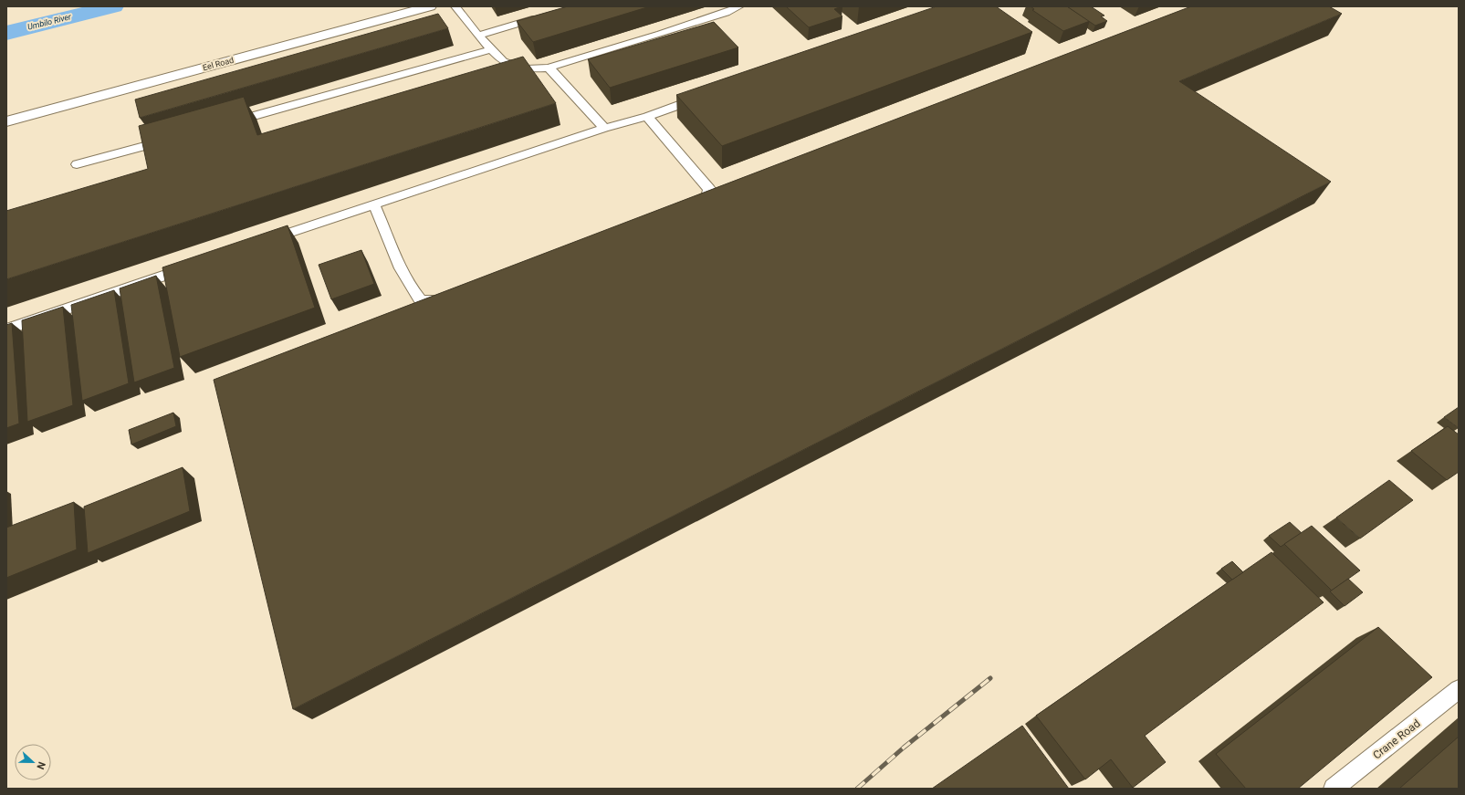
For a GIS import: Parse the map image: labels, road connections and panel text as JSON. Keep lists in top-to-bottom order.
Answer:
{
  "streets": {
    "street": ["Eel Road"],
    "lane": ["Crane Road"]
  },
  "water": ["Umbilo River"],
  "north": "right"
}
